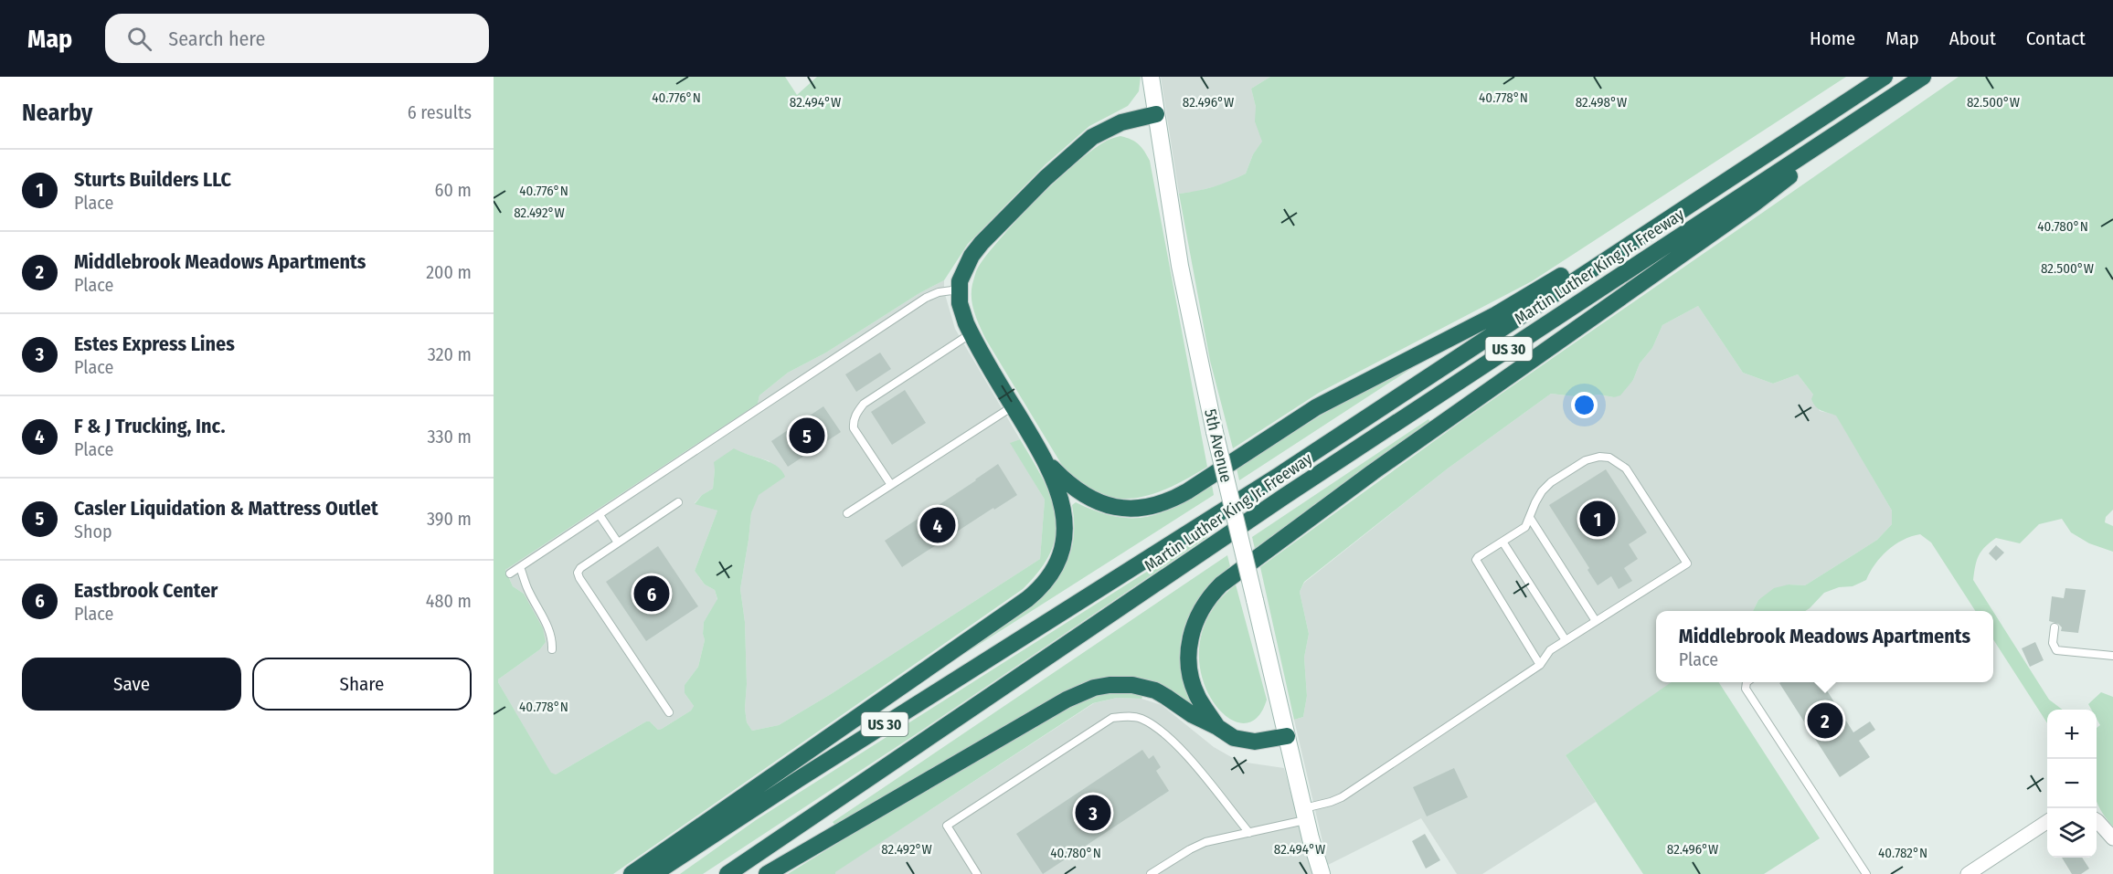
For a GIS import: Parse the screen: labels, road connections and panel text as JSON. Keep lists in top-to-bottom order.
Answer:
{
  "streets": {
    "highway": ["Martin Luther King Jr. Freeway", "US 30"],
    "street": ["5th Avenue"]
  },
  "page": {
    "header": "Map",
    "search": "Search here",
    "nav": [
      "Home",
      "Map",
      "About",
      "Contact"
    ],
    "heading": ["Nearby", "6 results"],
    "list": [
      {
        "mark": "1",
        "name": "Sturts Builders LLC",
        "note": "Place",
        "value": "60 m"
      },
      {
        "mark": "2",
        "name": "Middlebrook Meadows Apartments",
        "note": "Place",
        "value": "200 m"
      },
      {
        "mark": "3",
        "name": "Estes Express Lines",
        "note": "Place",
        "value": "320 m"
      },
      {
        "mark": "4",
        "name": "F & J Trucking, Inc.",
        "note": "Place",
        "value": "330 m"
      },
      {
        "mark": "5",
        "name": "Casler Liquidation & Mattress Outlet",
        "note": "Shop",
        "value": "390 m"
      },
      {
        "mark": "6",
        "name": "Eastbrook Center",
        "note": "Place",
        "value": "480 m"
      }
    ],
    "pins": [
      "5",
      "1",
      "4",
      "6",
      "2",
      "3"
    ],
    "popup": ["Middlebrook Meadows Apartments", "Place"],
    "buttons": ["Save", "Share"],
    "map_buttons": ["+", "−"]
  },
  "coordinates": [
    "40.776°N",
    "40.778°N",
    "82.494°W",
    "82.496°W",
    "82.498°W",
    "82.500°W",
    "82.492°W",
    "40.780°N",
    "40.782°N"
  ]
}
